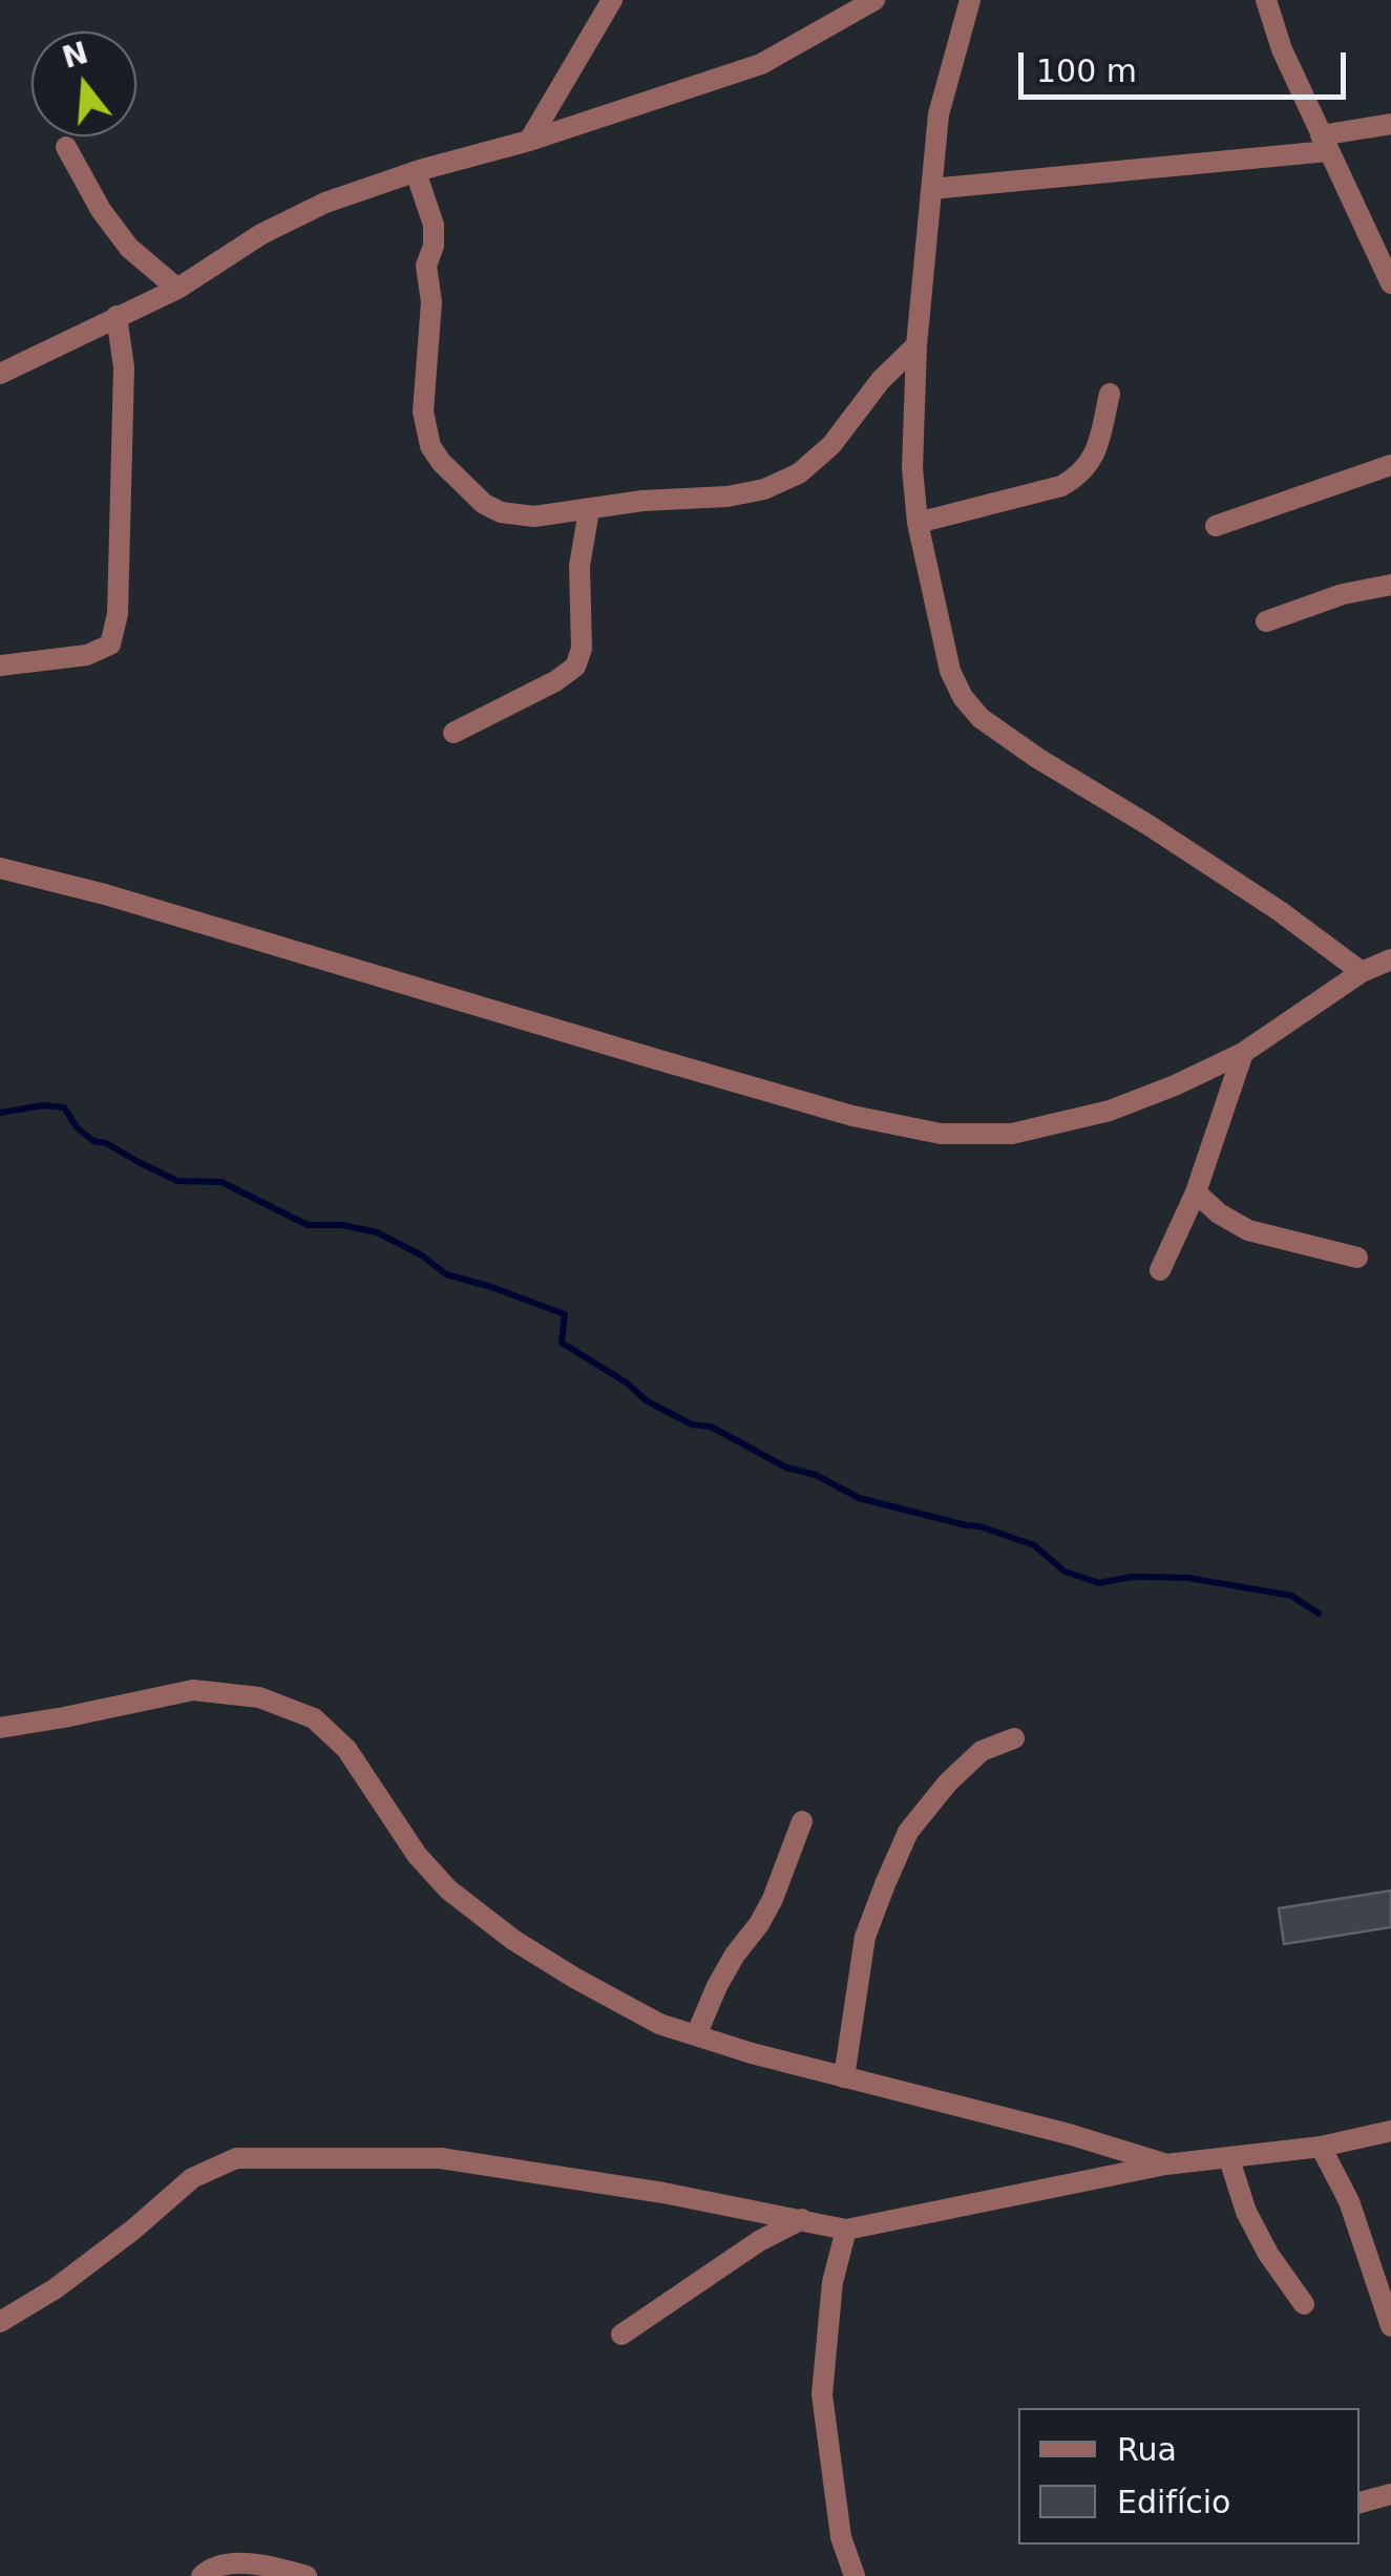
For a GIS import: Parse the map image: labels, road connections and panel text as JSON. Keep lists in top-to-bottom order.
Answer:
{
  "legend": ["Rua", "Edifício"],
  "scale_bar": "100 m",
  "north": "top"
}
